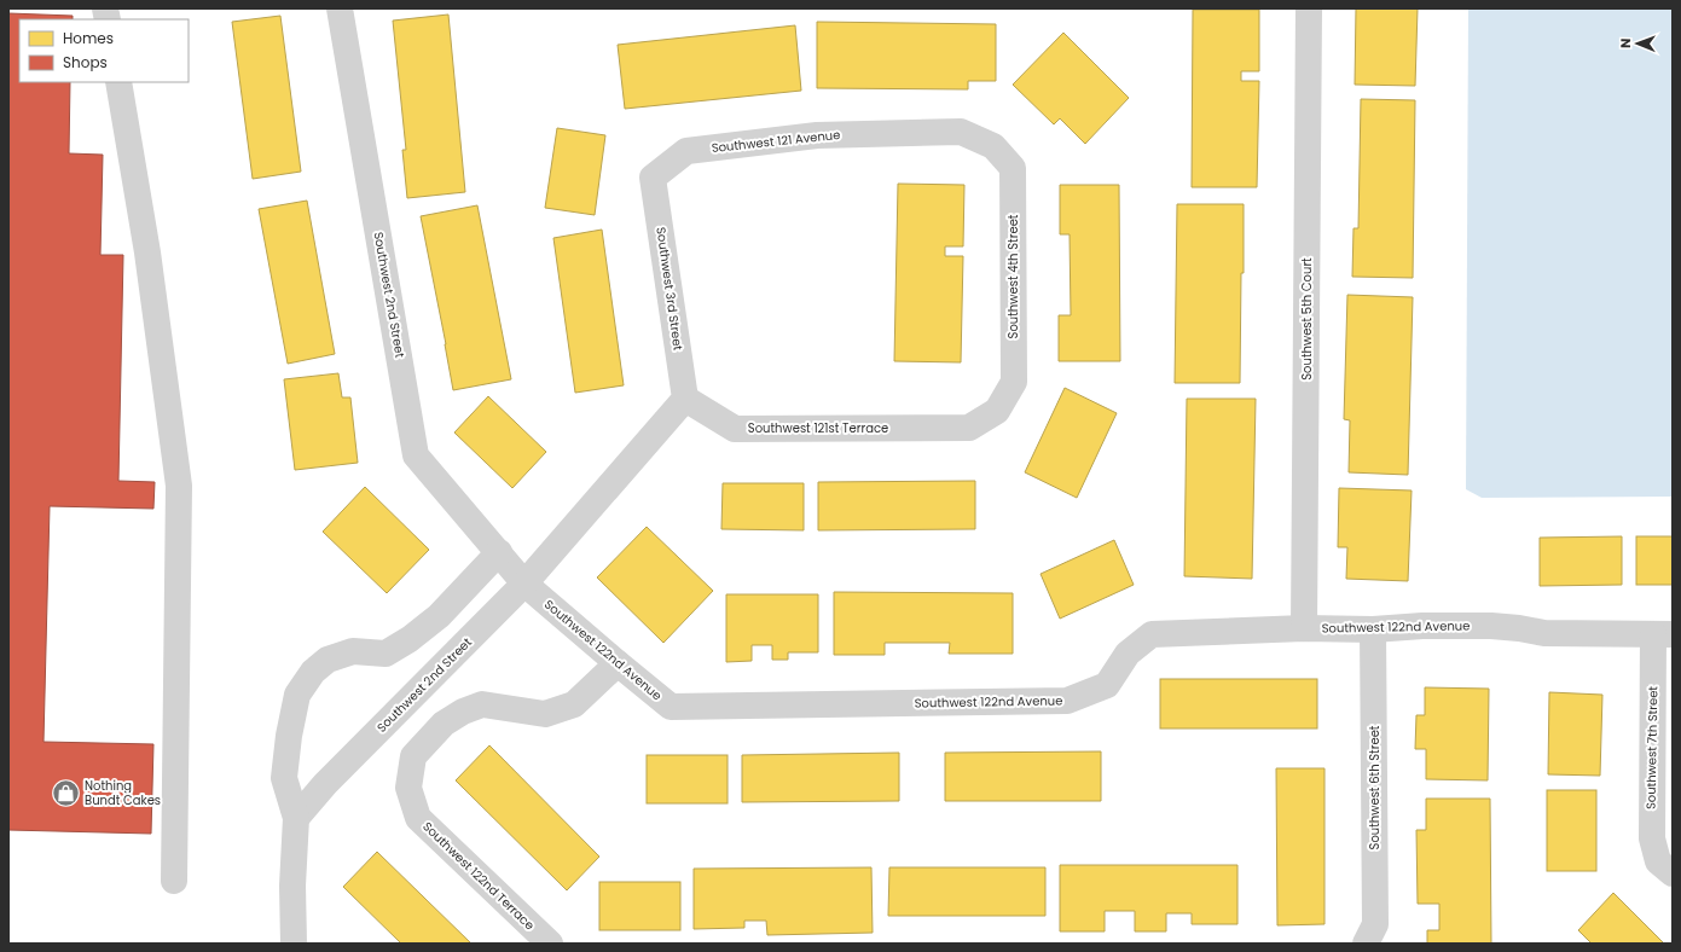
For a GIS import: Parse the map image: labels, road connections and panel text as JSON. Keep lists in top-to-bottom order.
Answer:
{
  "streets": {
    "street": [
      "Southwest 121 Avenue",
      "Southwest 4th Street",
      "Southwest 3rd Street",
      "Southwest 2nd Street",
      "Southwest 5th Court",
      "Southwest 121st Terrace",
      "Southwest 122nd Avenue",
      "Southwest 7th Street",
      "Southwest 6th Street",
      "Southwest 122nd Terrace"
    ]
  },
  "crossings": [
    ["Southwest 121 Avenue", "Southwest 4th Street"],
    ["Southwest 121 Avenue", "Southwest 3rd Street"],
    ["Southwest 4th Street", "Southwest 121st Terrace"],
    ["Southwest 3rd Street", "Southwest 121st Terrace"],
    ["Southwest 2nd Street", "Southwest 122nd Avenue"],
    ["Southwest 5th Court", "Southwest 122nd Avenue"],
    ["Southwest 122nd Avenue", "Southwest 7th Street"],
    ["Southwest 122nd Avenue", "Southwest 6th Street"],
    ["Southwest 122nd Avenue", "Southwest 122nd Terrace"]
  ],
  "places": {
    "shop": ["Nothing Bundt Cakes"]
  },
  "legend": ["Homes", "Shops"],
  "north": "left"
}
